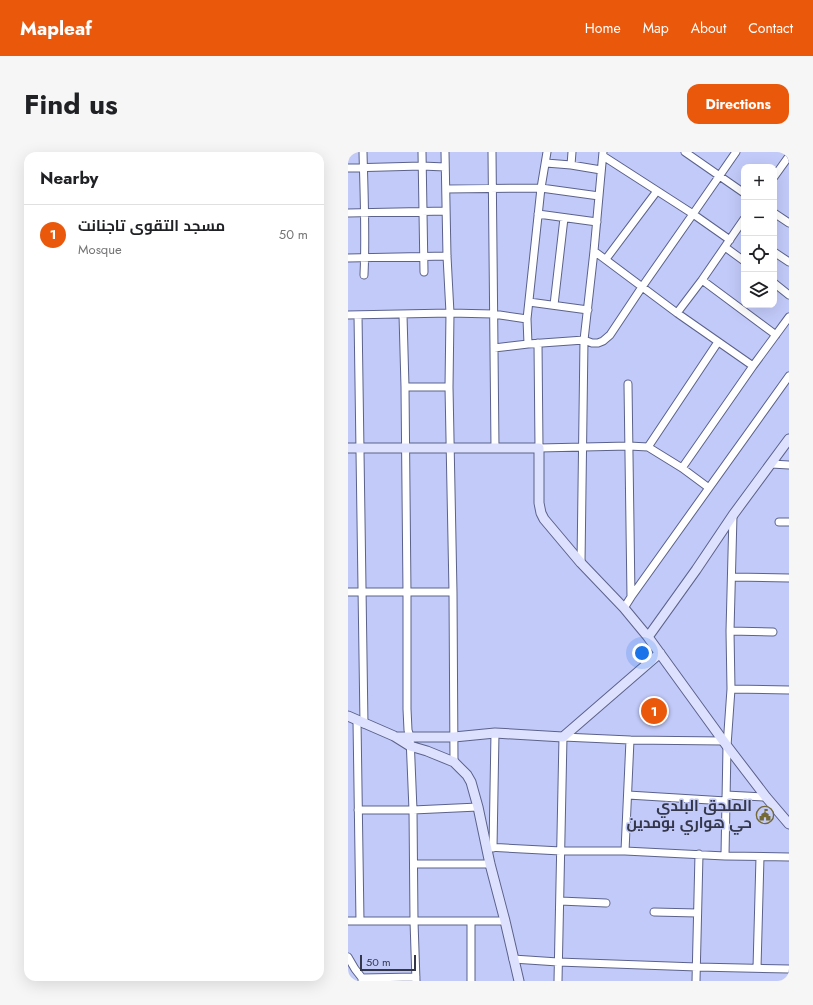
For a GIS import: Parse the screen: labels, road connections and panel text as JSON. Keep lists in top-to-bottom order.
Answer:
{
  "places": {
    "public building": ["الملحق البلدي حي هواري بومدين"]
  },
  "scale_bar": "50 m",
  "page": {
    "header": "Mapleaf",
    "nav": [
      "Home",
      "Map",
      "About",
      "Contact"
    ],
    "title": "Find us",
    "buttons": "Directions",
    "heading": "Nearby",
    "map_buttons": ["+", "−"],
    "list": [
      {
        "mark": "1",
        "name": "مسجد التقوى تاجنانت",
        "note": "Mosque",
        "value": "50 m"
      }
    ],
    "pins": "1",
    "scale": "50 m"
  }
}
